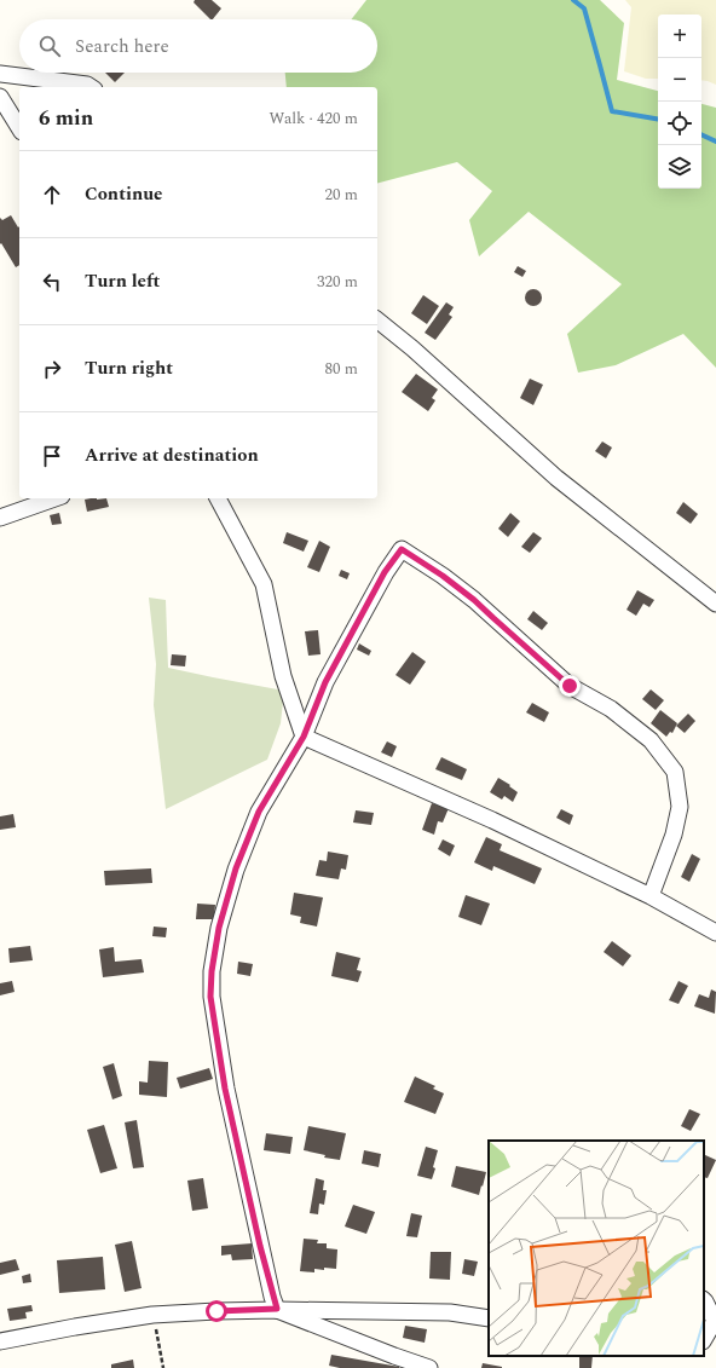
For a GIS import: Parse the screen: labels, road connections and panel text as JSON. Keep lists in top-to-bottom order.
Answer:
{
  "page": {
    "map_buttons": ["+", "−"],
    "search": "Search here",
    "heading": ["6 min", "Walk · 420 m"],
    "list": [
      ["Continue", "20 m"],
      ["Turn left", "320 m"],
      ["Turn right", "80 m"],
      "Arrive at destination"
    ]
  }
}
